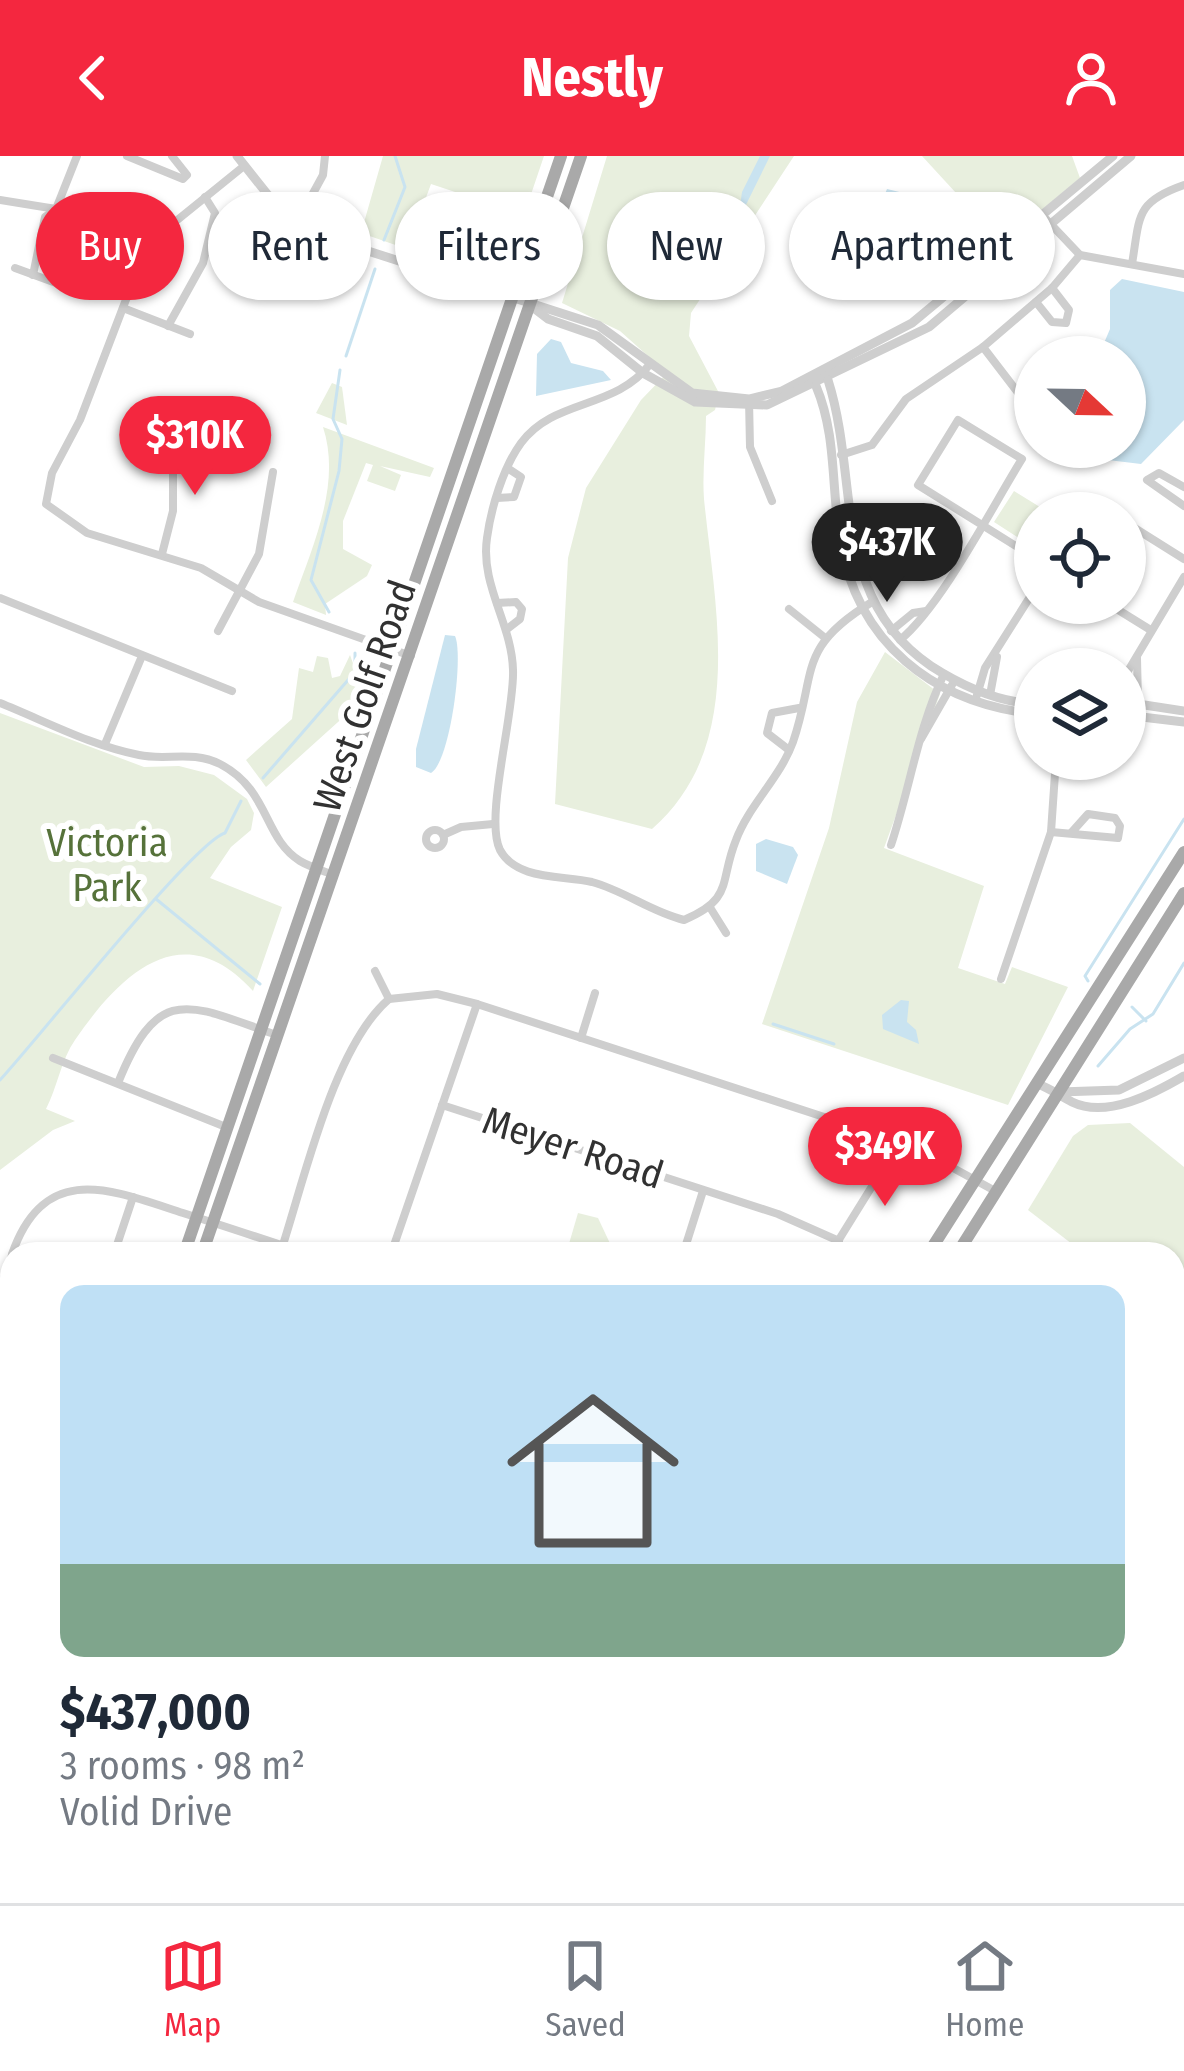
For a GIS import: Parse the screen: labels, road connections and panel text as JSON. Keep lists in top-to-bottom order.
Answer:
{
  "streets": {
    "main road": ["West Golf Road"],
    "street": ["Meyer Road"]
  },
  "parks": ["Victoria Park"],
  "north": "right",
  "page": {
    "header": "Nestly",
    "chip": [
      "Buy",
      "Rent",
      "Filters",
      "New",
      "Apartment"
    ],
    "price": ["$310K", "$437K", "$349K"],
    "list": [
      {
        "name": "$437,000",
        "note": "3 rooms · 98 m² · Volid Drive"
      }
    ],
    "tabs": ["Map", "Saved", "Home"]
  }
}
